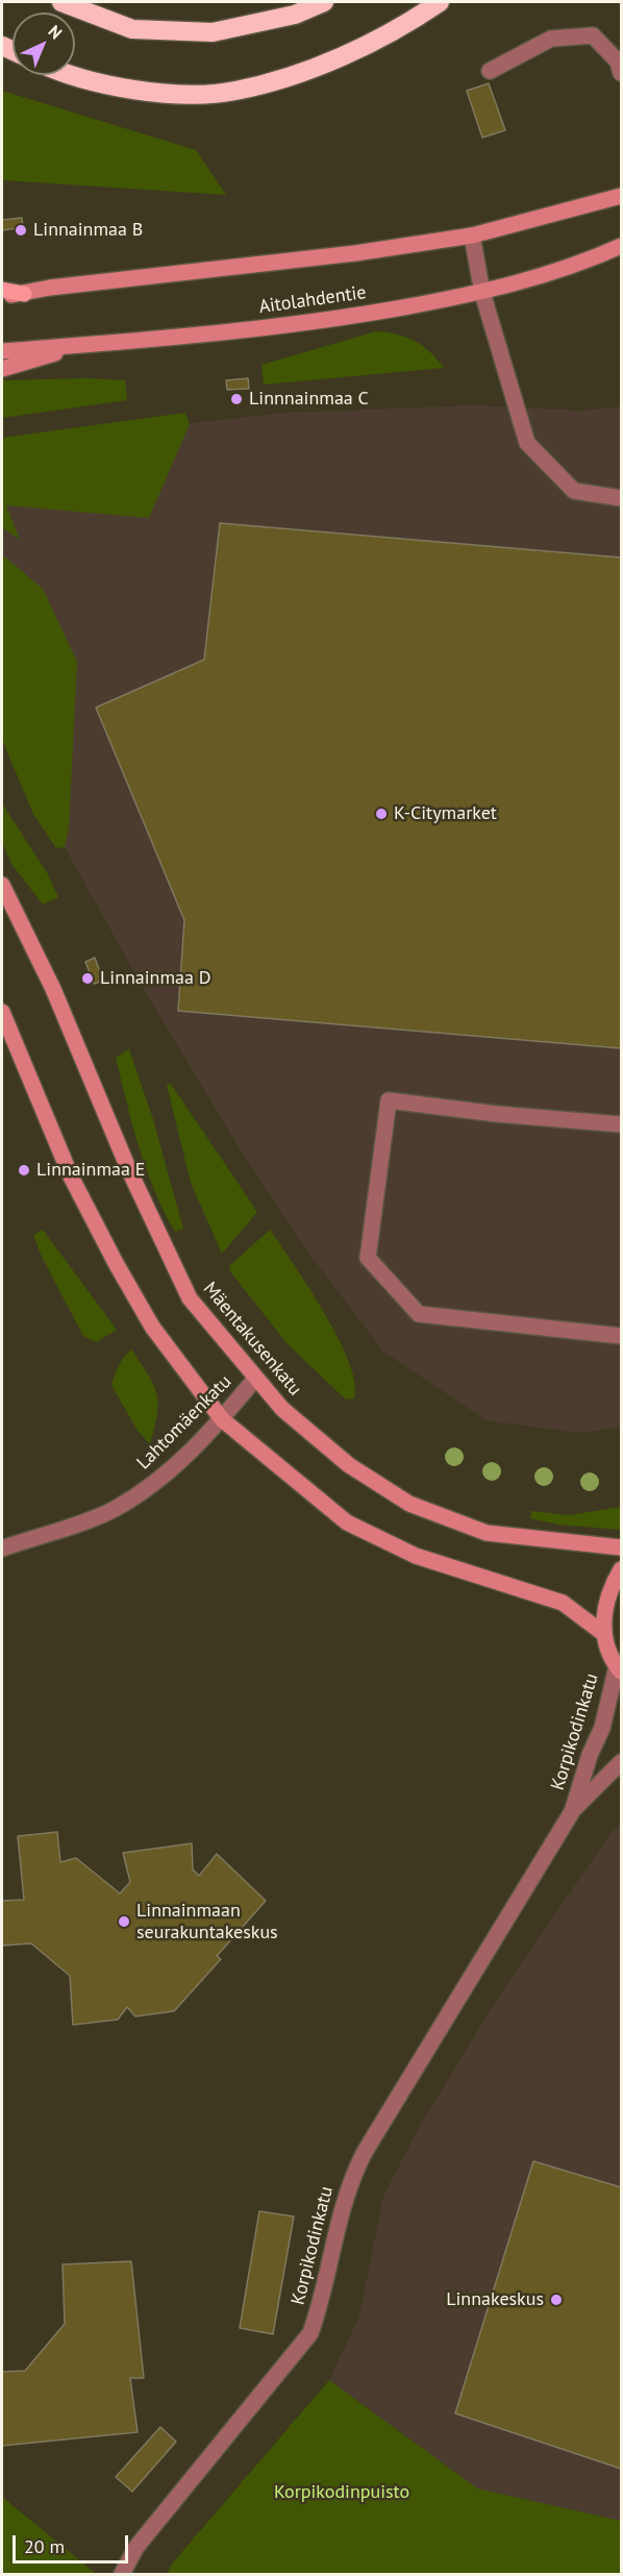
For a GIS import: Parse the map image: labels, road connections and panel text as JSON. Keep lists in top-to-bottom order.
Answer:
{
  "streets": {
    "main road": ["Aitolahdentie", "Mäentakusenkatu"],
    "street": ["Lahtomäenkatu", "Korpikodinkatu"]
  },
  "crossings": [
    ["Mäentakusenkatu", "Lahtomäenkatu"]
  ],
  "parks": ["Korpikodinpuisto"],
  "places": [
    "Linnainmaa B",
    "Linnnainmaa C",
    "K-Citymarket",
    "Linnainmaa D",
    "Linnainmaa E",
    "Linnainmaan seurakuntakeskus",
    "Linnakeskus"
  ],
  "scale_bar": "20 m",
  "north": "top right"
}
